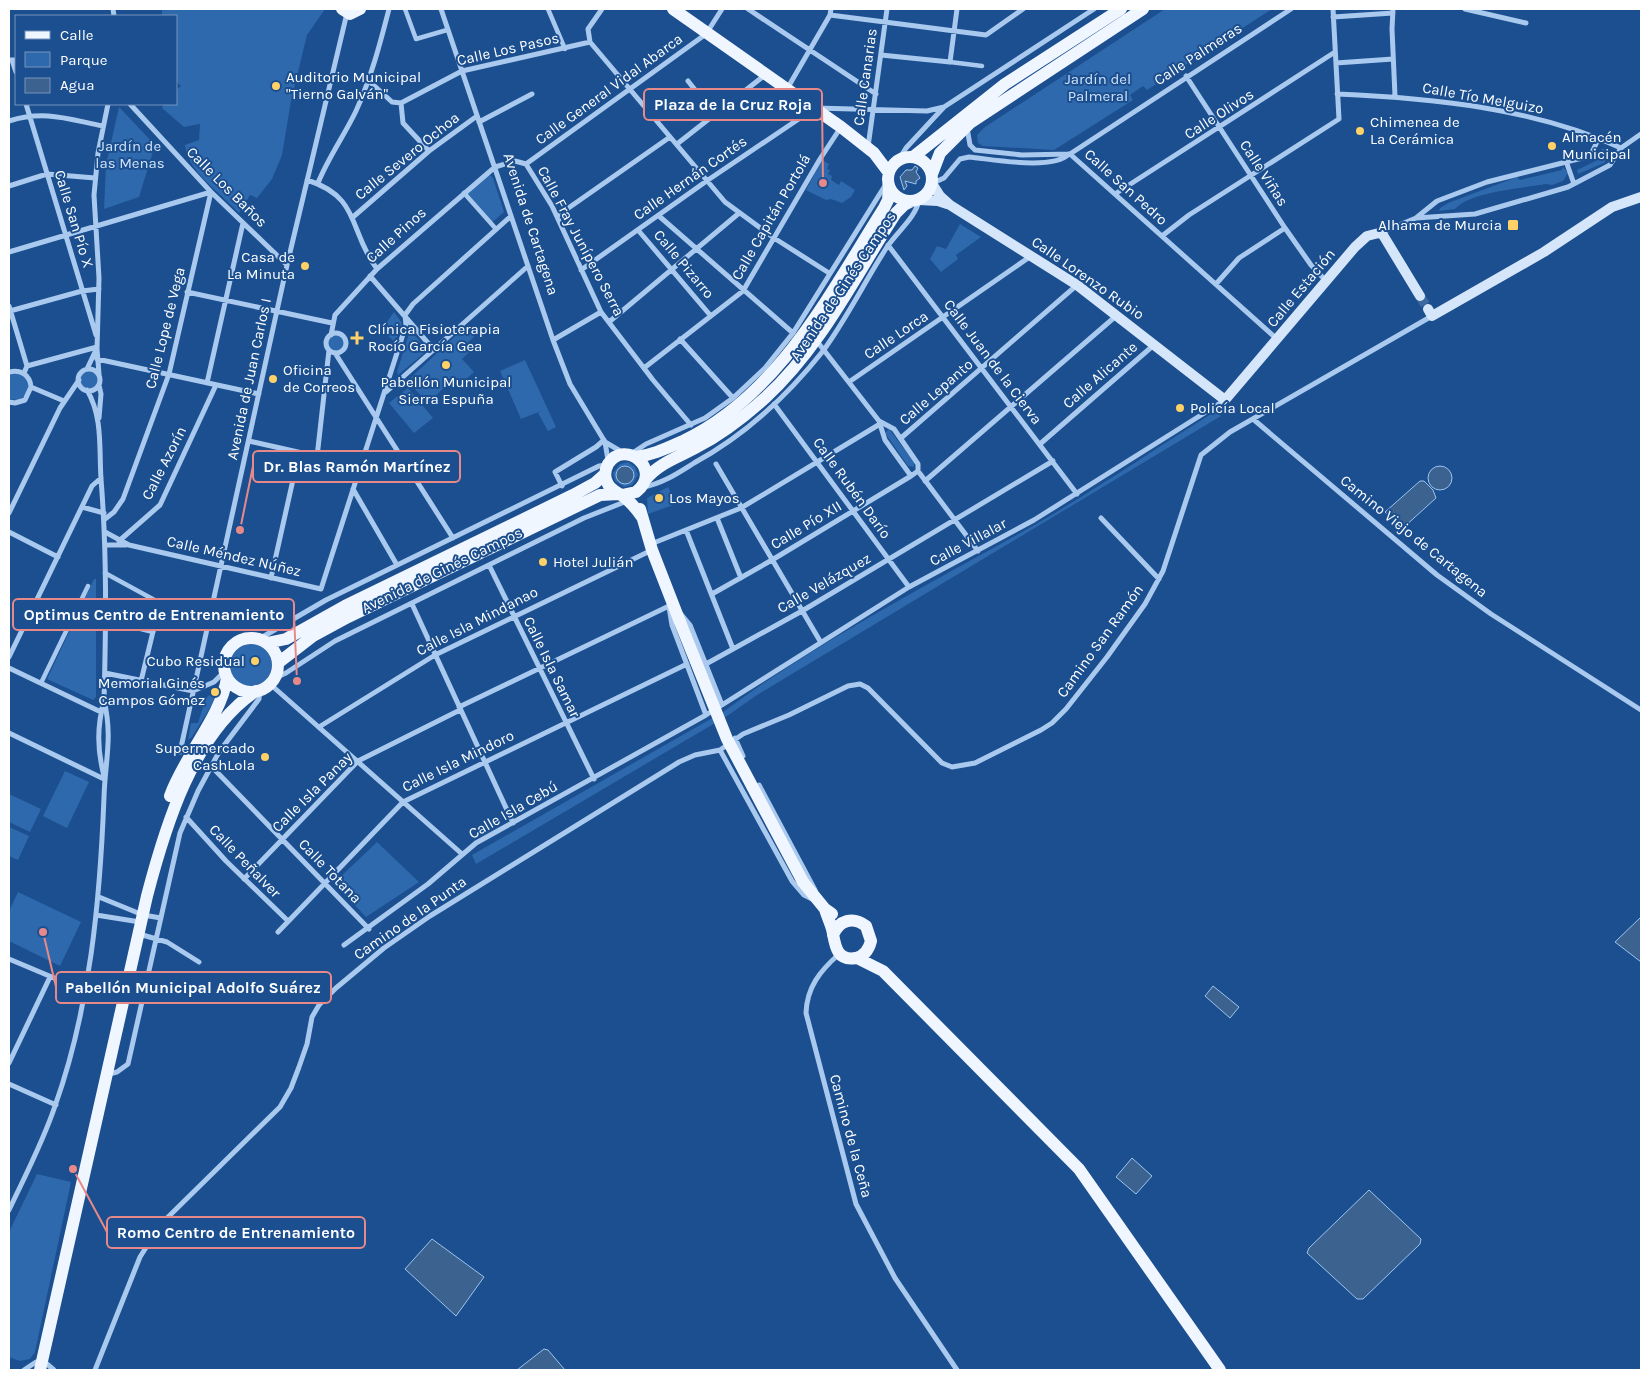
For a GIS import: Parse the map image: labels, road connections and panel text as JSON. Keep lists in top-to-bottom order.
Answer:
{
  "streets": {
    "main road": ["Calle Lorenzo Rubio", "Avenida de Ginés Campos", "Calle Estación"],
    "street": [
      "Calle Los Pasos",
      "Calle Palmeras",
      "Calle Canarias",
      "Calle General Vidal Abarca",
      "Calle Tío Melguizo",
      "Calle Olivos",
      "Calle Severo Ochoa",
      "Calle Viñas",
      "Calle Hernán Cortés",
      "Calle Los Baños",
      "Calle San Pedro",
      "Calle Capitán Portolá",
      "Calle San Pío X",
      "Avenida de Cartagena",
      "Calle Pinos",
      "Calle Fray Junípero Serra",
      "Calle Pizarro",
      "Calle Lope de Vega",
      "Calle Lorca",
      "Calle Juan de la Cierva",
      "Calle Alicante",
      "Avenida de Juan Carlos I",
      "Calle Lepanto",
      "Calle Azorín",
      "Calle Rubén Darío",
      "Calle Pío XII",
      "Camino Viejo de Cartagena",
      "Calle Villalar",
      "Calle Méndez Núñez",
      "Calle Velázquez",
      "Calle Isla Mindanao",
      "Camino San Ramón",
      "Calle Isla Samar",
      "Calle Isla Mindoro",
      "Calle Isla Panay",
      "Calle Isla Cebú",
      "Calle Peñalver",
      "Calle Totana",
      "Camino de la Punta",
      "Camino de la Ceña"
    ]
  },
  "crossings": [
    ["Calle Los Pasos", "Avenida de Cartagena"],
    ["Calle Palmeras", "Calle Viñas"],
    ["Calle Palmeras", "Calle San Pedro"],
    ["Calle General Vidal Abarca", "Calle Fray Junípero Serra"],
    ["Calle Tío Melguizo", "Calle Estación"],
    ["Calle Olivos", "Calle Viñas"],
    ["Calle Olivos", "Calle San Pedro"],
    ["Calle Severo Ochoa", "Avenida de Cartagena"],
    ["Calle Viñas", "Calle Estación"],
    ["Calle Hernán Cortés", "Calle Fray Junípero Serra"],
    ["Calle Hernán Cortés", "Calle Pizarro"],
    ["Calle Los Baños", "Calle Lope de Vega"],
    ["Calle Los Baños", "Avenida de Juan Carlos I"],
    ["Calle San Pedro", "Calle Lorenzo Rubio"],
    ["Calle San Pedro", "Avenida de Ginés Campos"],
    ["Calle San Pedro", "Calle Estación"],
    ["Calle Capitán Portolá", "Calle Fray Junípero Serra"],
    ["Calle Capitán Portolá", "Calle Pizarro"],
    ["Avenida de Cartagena", "Calle Pinos"],
    ["Avenida de Cartagena", "Calle Fray Junípero Serra"],
    ["Avenida de Cartagena", "Avenida de Ginés Campos"],
    ["Calle Pinos", "Calle Fray Junípero Serra"],
    ["Calle Fray Junípero Serra", "Avenida de Ginés Campos"],
    ["Calle Lorenzo Rubio", "Avenida de Ginés Campos"],
    ["Calle Lorenzo Rubio", "Calle Estación"],
    ["Calle Lorenzo Rubio", "Calle Lorca"],
    ["Calle Lorenzo Rubio", "Calle Alicante"],
    ["Calle Lorenzo Rubio", "Calle Lepanto"],
    ["Calle Lorenzo Rubio", "Calle Villalar"],
    ["Avenida de Ginés Campos", "Calle Juan de la Cierva"],
    ["Avenida de Ginés Campos", "Calle Rubén Darío"],
    ["Avenida de Ginés Campos", "Calle Isla Samar"],
    ["Calle Estación", "Calle Villalar"],
    ["Calle Lorca", "Calle Juan de la Cierva"],
    ["Calle Juan de la Cierva", "Calle Alicante"],
    ["Calle Juan de la Cierva", "Calle Lepanto"],
    ["Calle Juan de la Cierva", "Calle Villalar"],
    ["Avenida de Juan Carlos I", "Calle Méndez Núñez"],
    ["Calle Azorín", "Calle Méndez Núñez"],
    ["Calle Rubén Darío", "Calle Pío XII"],
    ["Calle Rubén Darío", "Calle Villalar"],
    ["Calle Rubén Darío", "Calle Velázquez"],
    ["Calle Rubén Darío", "Calle Isla Mindanao"],
    ["Camino Viejo de Cartagena", "Camino San Ramón"],
    ["Calle Villalar", "Calle Isla Cebú"],
    ["Calle Isla Mindanao", "Calle Isla Samar"],
    ["Camino San Ramón", "Camino de la Punta"],
    ["Calle Isla Samar", "Calle Isla Mindoro"],
    ["Calle Isla Samar", "Calle Isla Panay"],
    ["Calle Isla Samar", "Calle Isla Cebú"],
    ["Calle Isla Mindoro", "Calle Peñalver"],
    ["Calle Isla Mindoro", "Calle Totana"],
    ["Calle Isla Panay", "Calle Peñalver"],
    ["Calle Isla Panay", "Calle Totana"],
    ["Calle Isla Cebú", "Calle Totana"]
  ],
  "parks": ["Jardín del Palmeral", "Jardín de las Menas"],
  "places": {
    "other": [
      "Auditorio Municipal \"Tierno Galván\"",
      "Chimenea de La Cerámica",
      "Almacén Municipal",
      "Plaza de la Cruz Roja",
      "Casa de La Minuta",
      "Pabellón Municipal Sierra Espuña",
      "Oficina de Correos",
      "Policía Local",
      "Los Mayos",
      "Dr. Blas Ramón Martínez",
      "Hotel Julián",
      "Cubo Residual",
      "Optimus Centro de Entrenamiento",
      "Memorial Ginés Campos Gómez",
      "Supermercado CashLola",
      "Pabellón Municipal Adolfo Suárez",
      "Romo Centro de Entrenamiento"
    ],
    "transit": ["Alhama de Murcia"],
    "health": ["Clínica Fisioterapia Rocío García Gea"]
  },
  "legend": ["Calle", "Parque", "Agua"]
}
